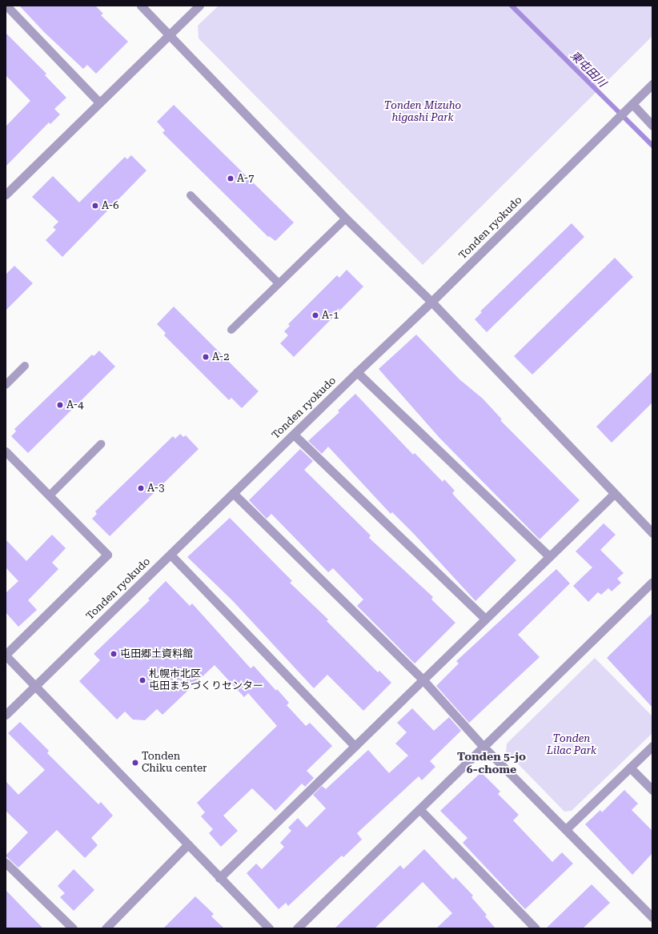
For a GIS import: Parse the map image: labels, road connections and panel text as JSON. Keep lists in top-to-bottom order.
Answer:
{
  "streets": {
    "street": ["Tonden ryokudo"]
  },
  "districts": ["Tonden 5-jo 6-chome"],
  "water": ["東屯田川"],
  "parks": ["Tonden Mizuho higashi Park", "Tonden Lilac Park"],
  "places": [
    "A-7",
    "A-6",
    "A-1",
    "A-2",
    "A-4",
    "A-3",
    "屯田郷土資料館",
    "札幌市北区 屯田まちづくりセンター",
    "Tonden Chiku center"
  ]
}
